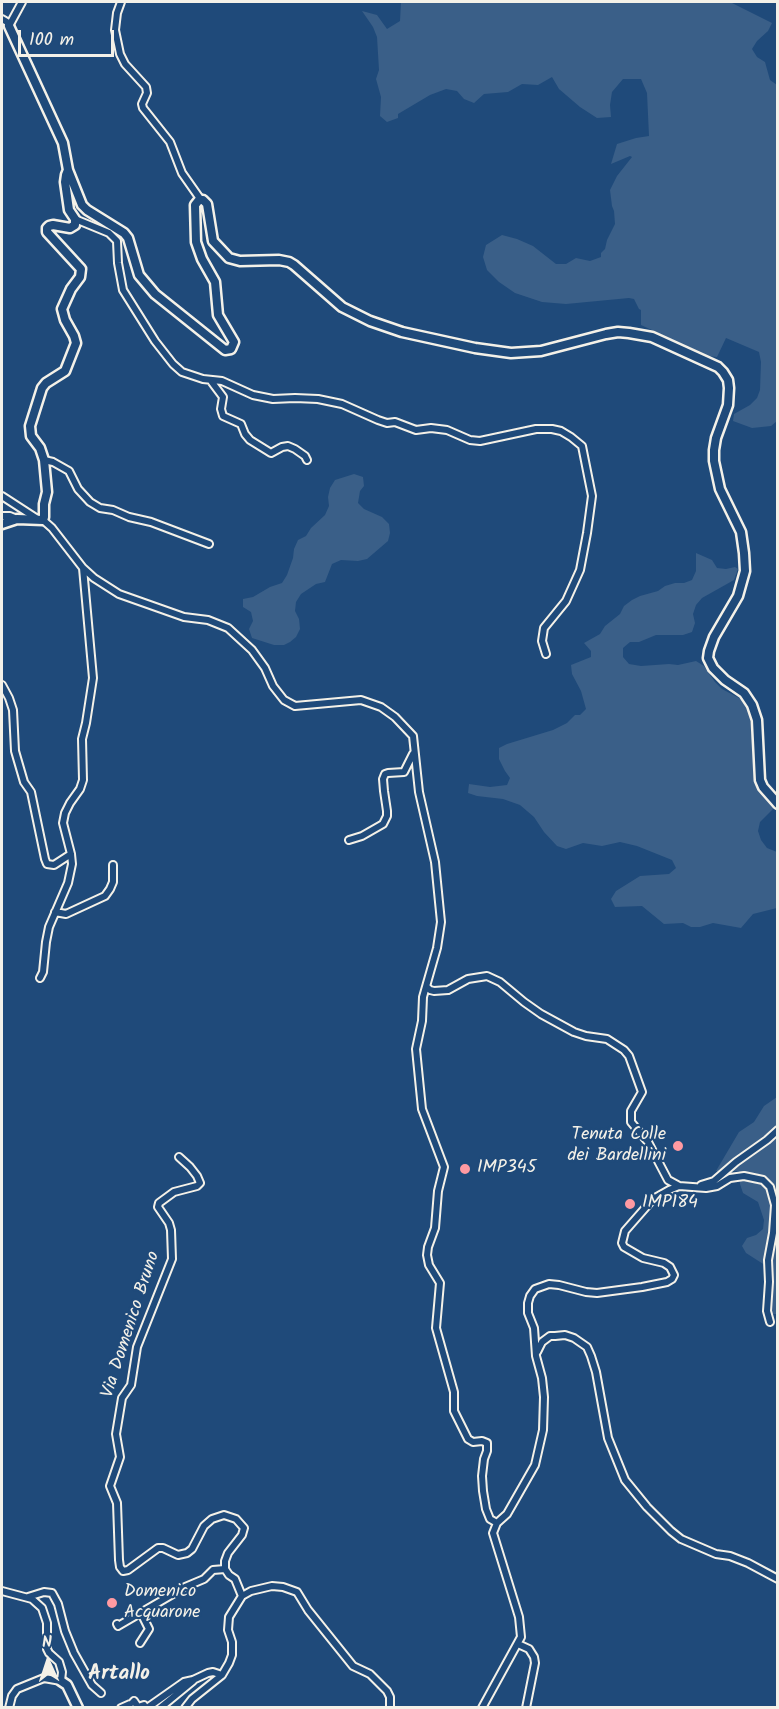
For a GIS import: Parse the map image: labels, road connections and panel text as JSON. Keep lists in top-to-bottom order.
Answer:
{
  "streets": {
    "street": ["Via Domenico Bruno"]
  },
  "districts": ["Artallo"],
  "places": [
    "Tenuta Colle dei Bardellini",
    "IMP345",
    "IMP184",
    "Domenico Acquarone"
  ],
  "scale_bar": "100 m",
  "north": "top"
}
